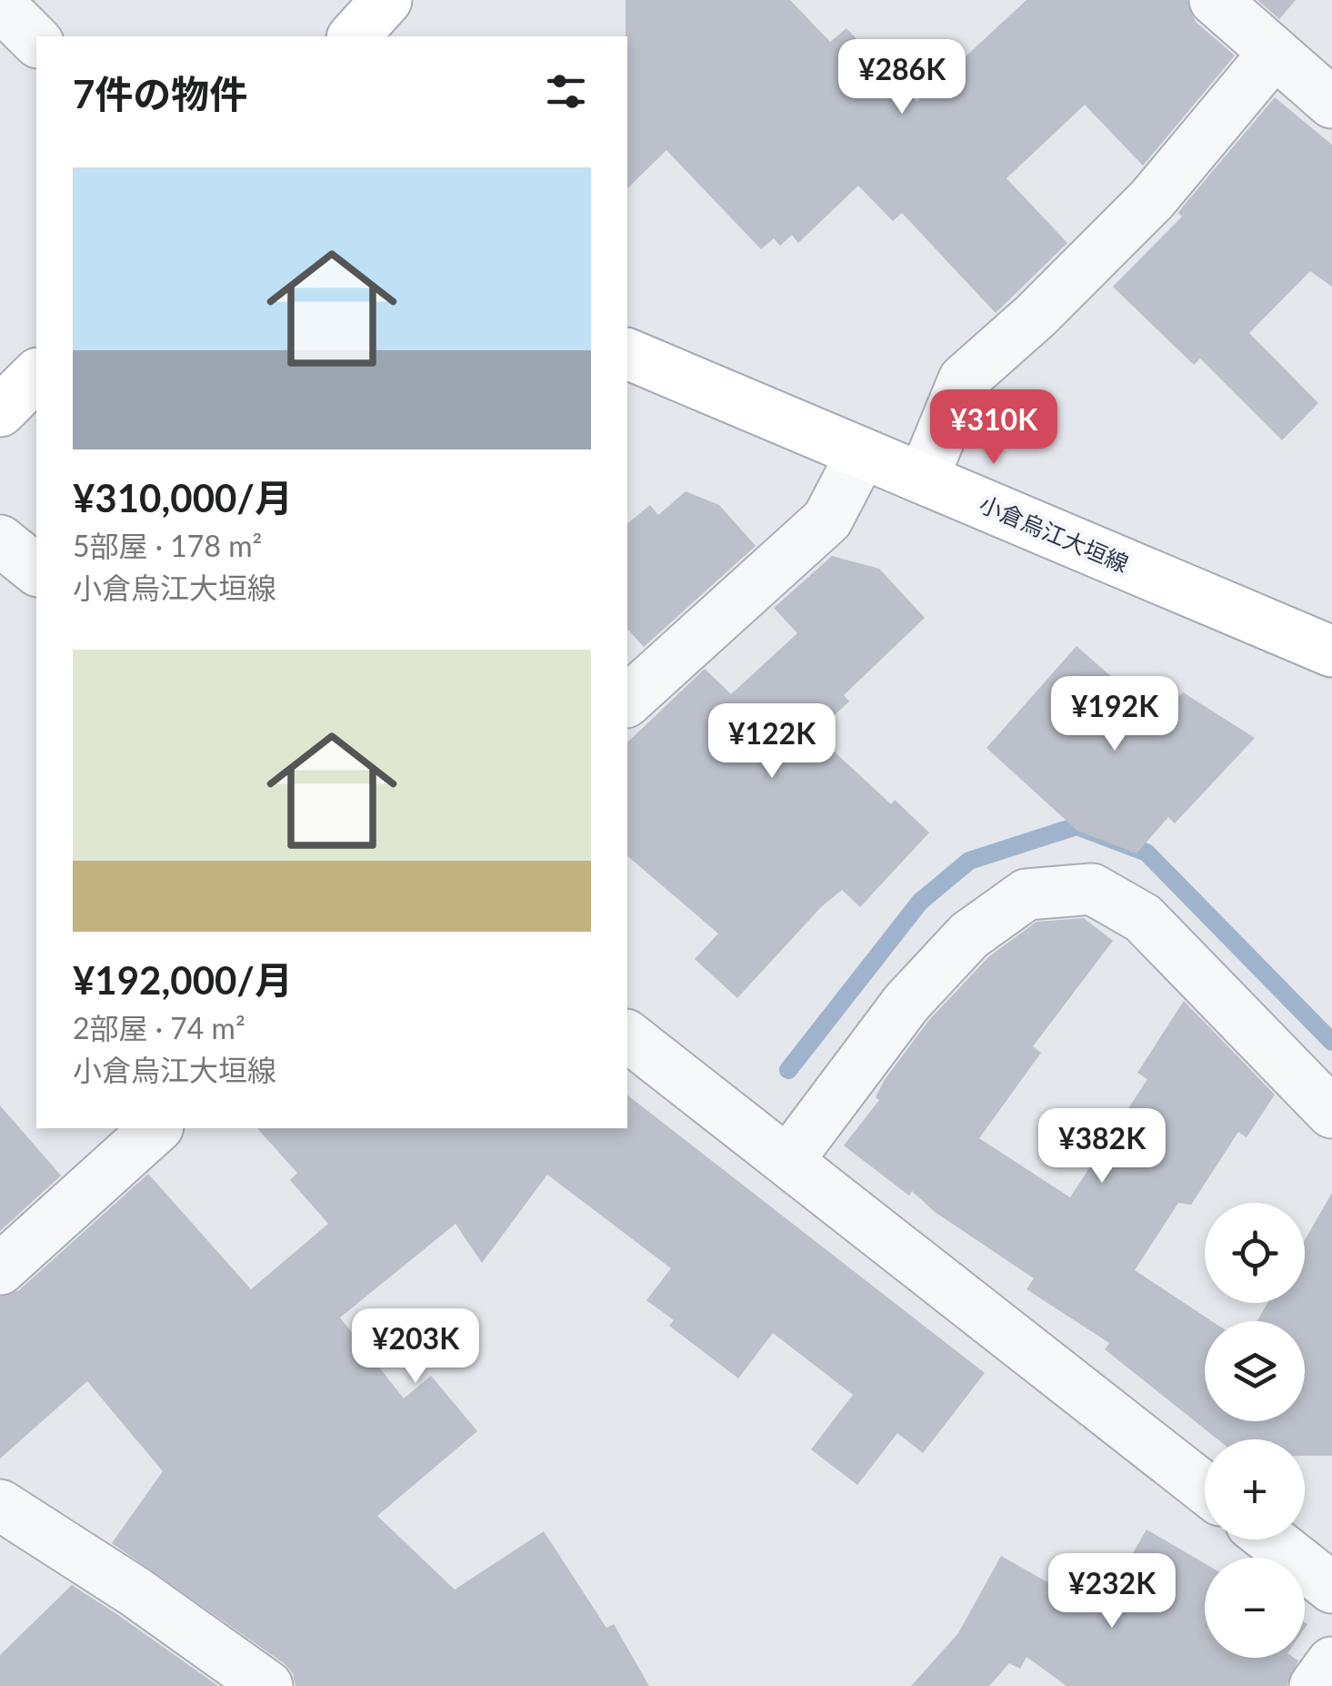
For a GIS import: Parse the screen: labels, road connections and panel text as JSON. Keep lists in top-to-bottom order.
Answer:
{
  "streets": {
    "main road": ["小倉烏江大垣線"]
  },
  "page": {
    "heading": "7件の物件",
    "price": [
      "¥286K",
      "¥310K",
      "¥192K",
      "¥122K",
      "¥382K",
      "¥203K",
      "¥232K"
    ],
    "list": [
      {
        "name": "¥310,000/月",
        "note": "5部屋 · 178 m² · 小倉烏江大垣線"
      },
      {
        "name": "¥192,000/月",
        "note": "2部屋 · 74 m² · 小倉烏江大垣線"
      }
    ],
    "map_buttons": ["+", "−"]
  }
}
